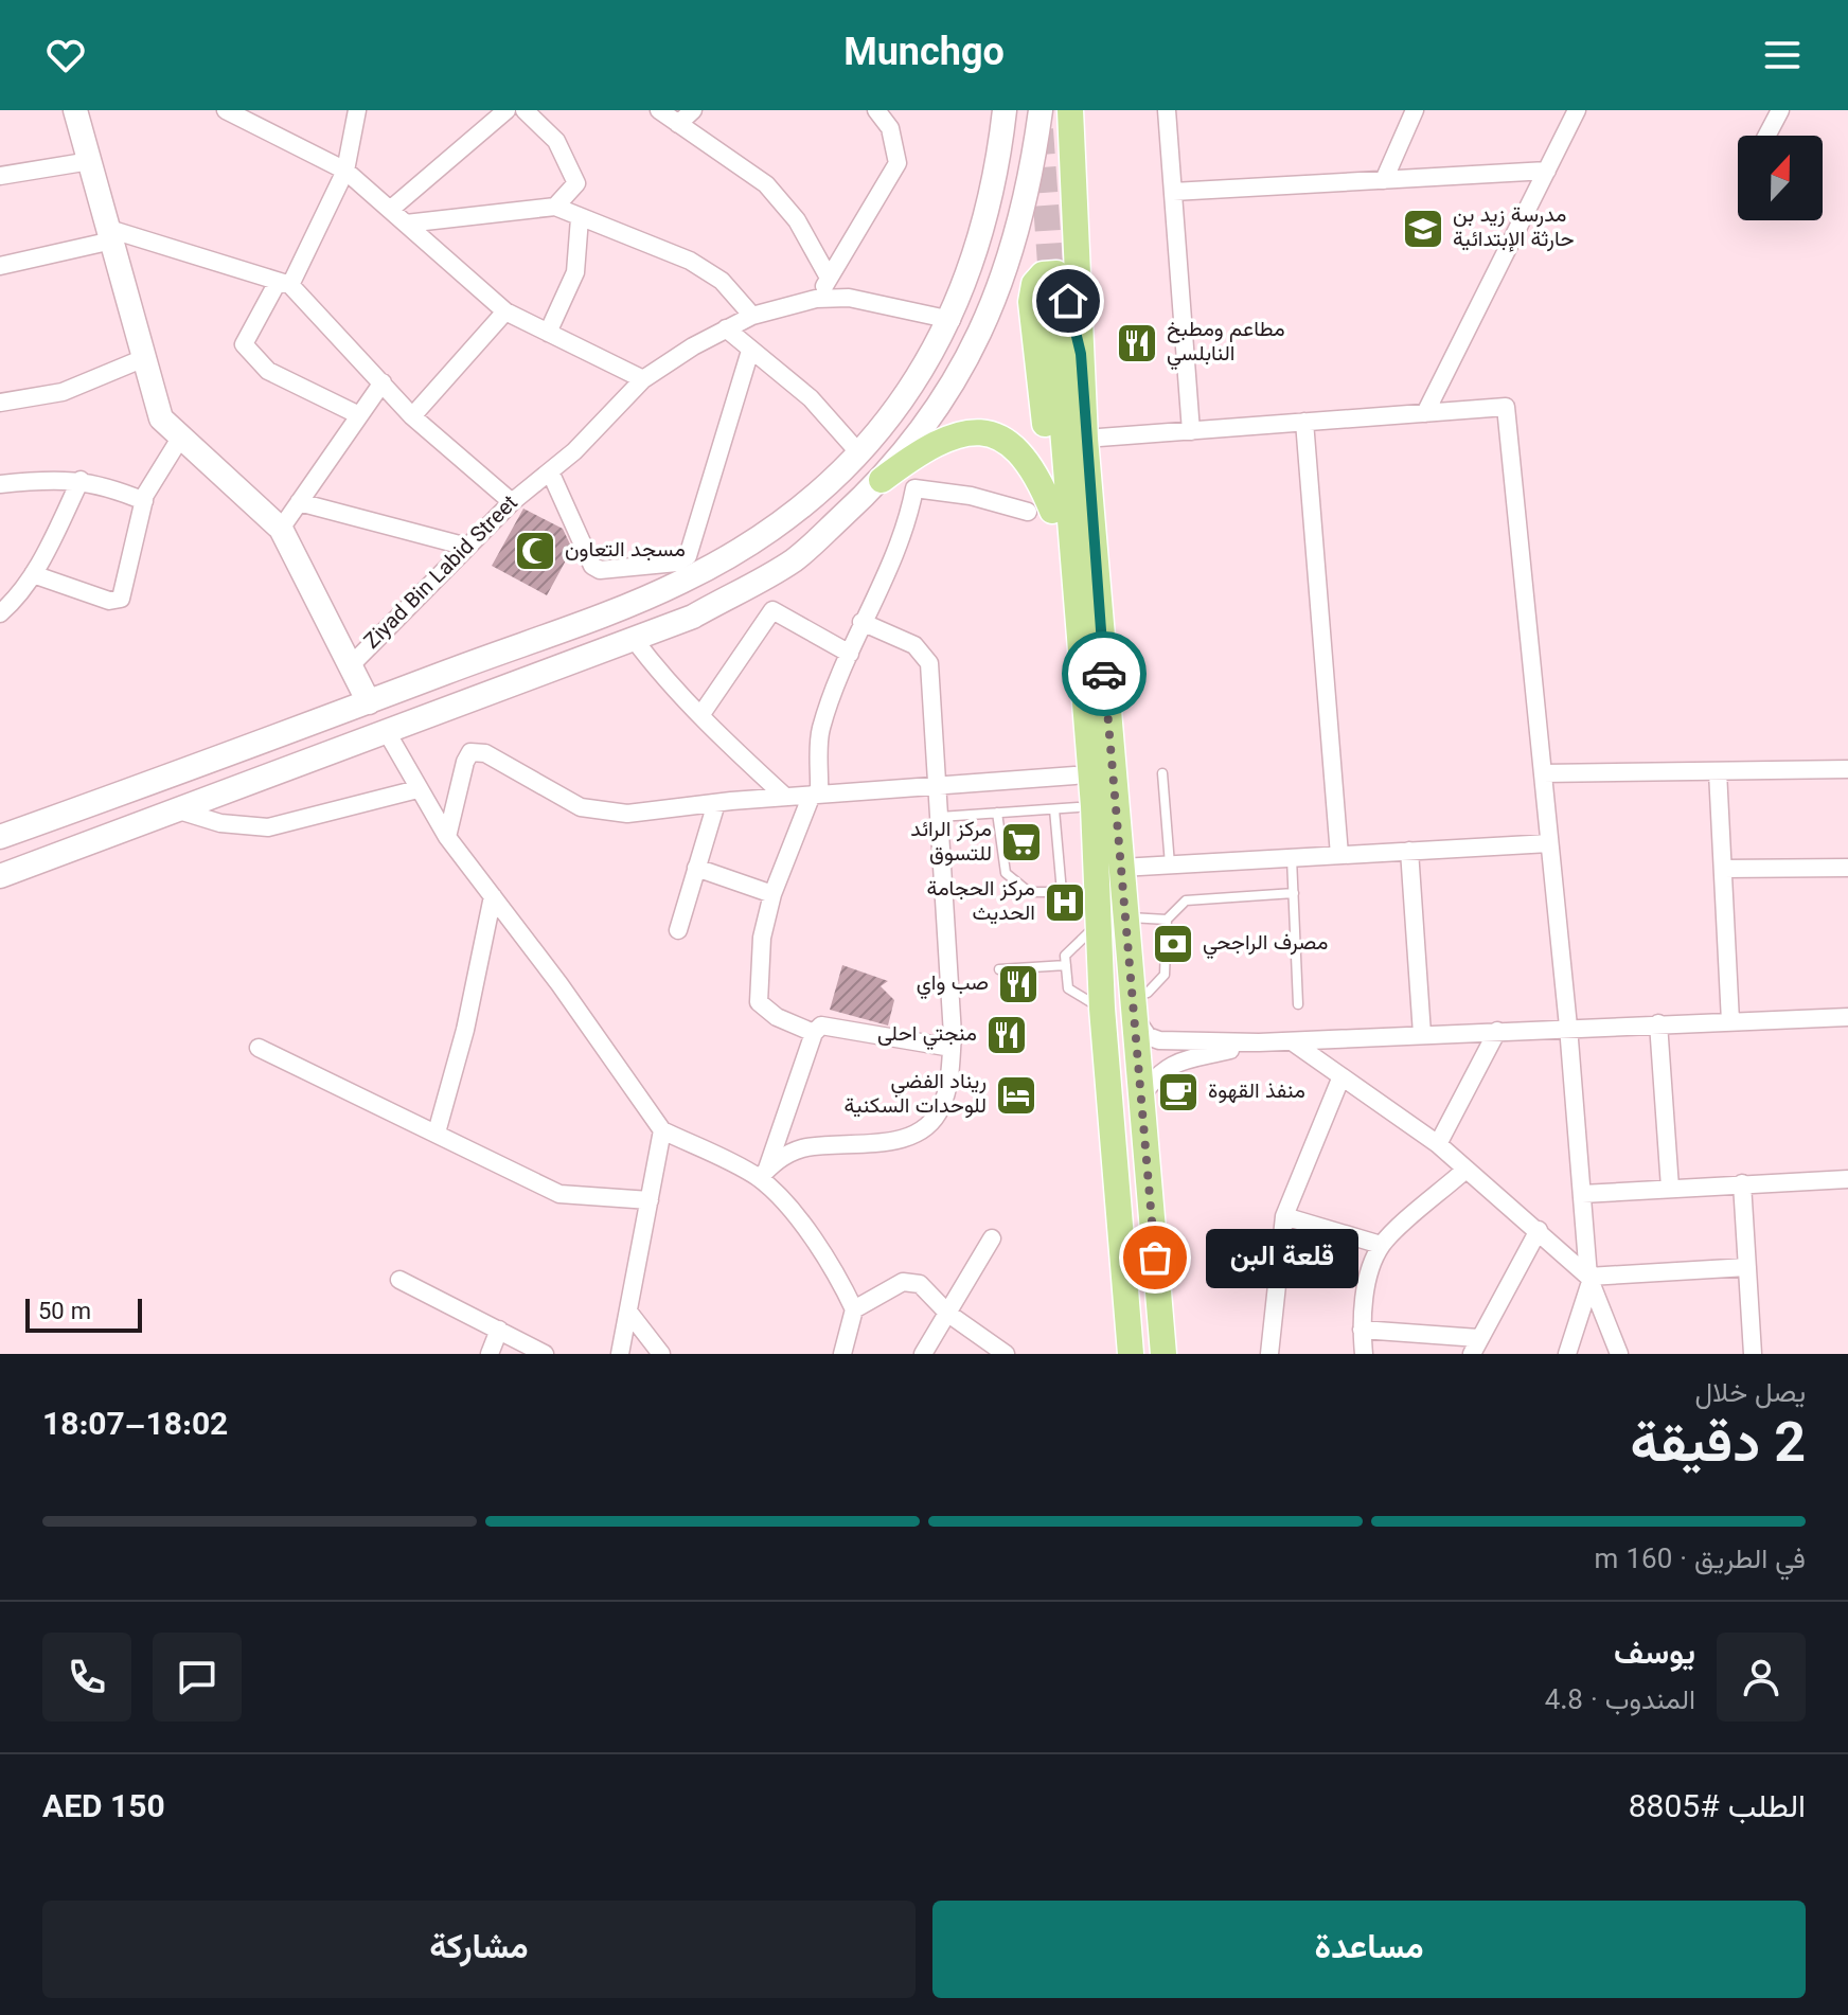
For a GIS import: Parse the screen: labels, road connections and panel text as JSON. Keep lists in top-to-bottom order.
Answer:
{
  "streets": {
    "main road": ["Ziyad Bin Labid Street"]
  },
  "places": {
    "school or university": ["مدرسة زيد بن حارثة الإبتدائية"],
    "restaurant": ["مطاعم ومطبخ النابلسي", "صب واي", "منجتي احلى"],
    "mosque": ["مسجد التعاون"],
    "supermarket": ["مركز الرائد للتسوق"],
    "hospital": ["مركز الحجامة الحديث"],
    "bank": ["مصرف الراجحي"],
    "cafe": ["منفذ القهوة"],
    "hotel": ["ريناد الفضي للوحدات السكنية"],
    "other": ["قلعة البن"]
  },
  "scale_bar": "50 m",
  "north": "top",
  "page": {
    "header": "Munchgo",
    "bubble": "قلعة البن",
    "scale": "50 m",
    "heading": ["2 دقيقة", "يصل خلال", "18:02–18:07"],
    "panel": [
      "يوسف",
      "المندوب · 4.8",
      "الطلب #8805",
      "AED 150"
    ],
    "bar": "في الطريق · 160 m",
    "buttons": ["مساعدة", "مشاركة"]
  }
}
